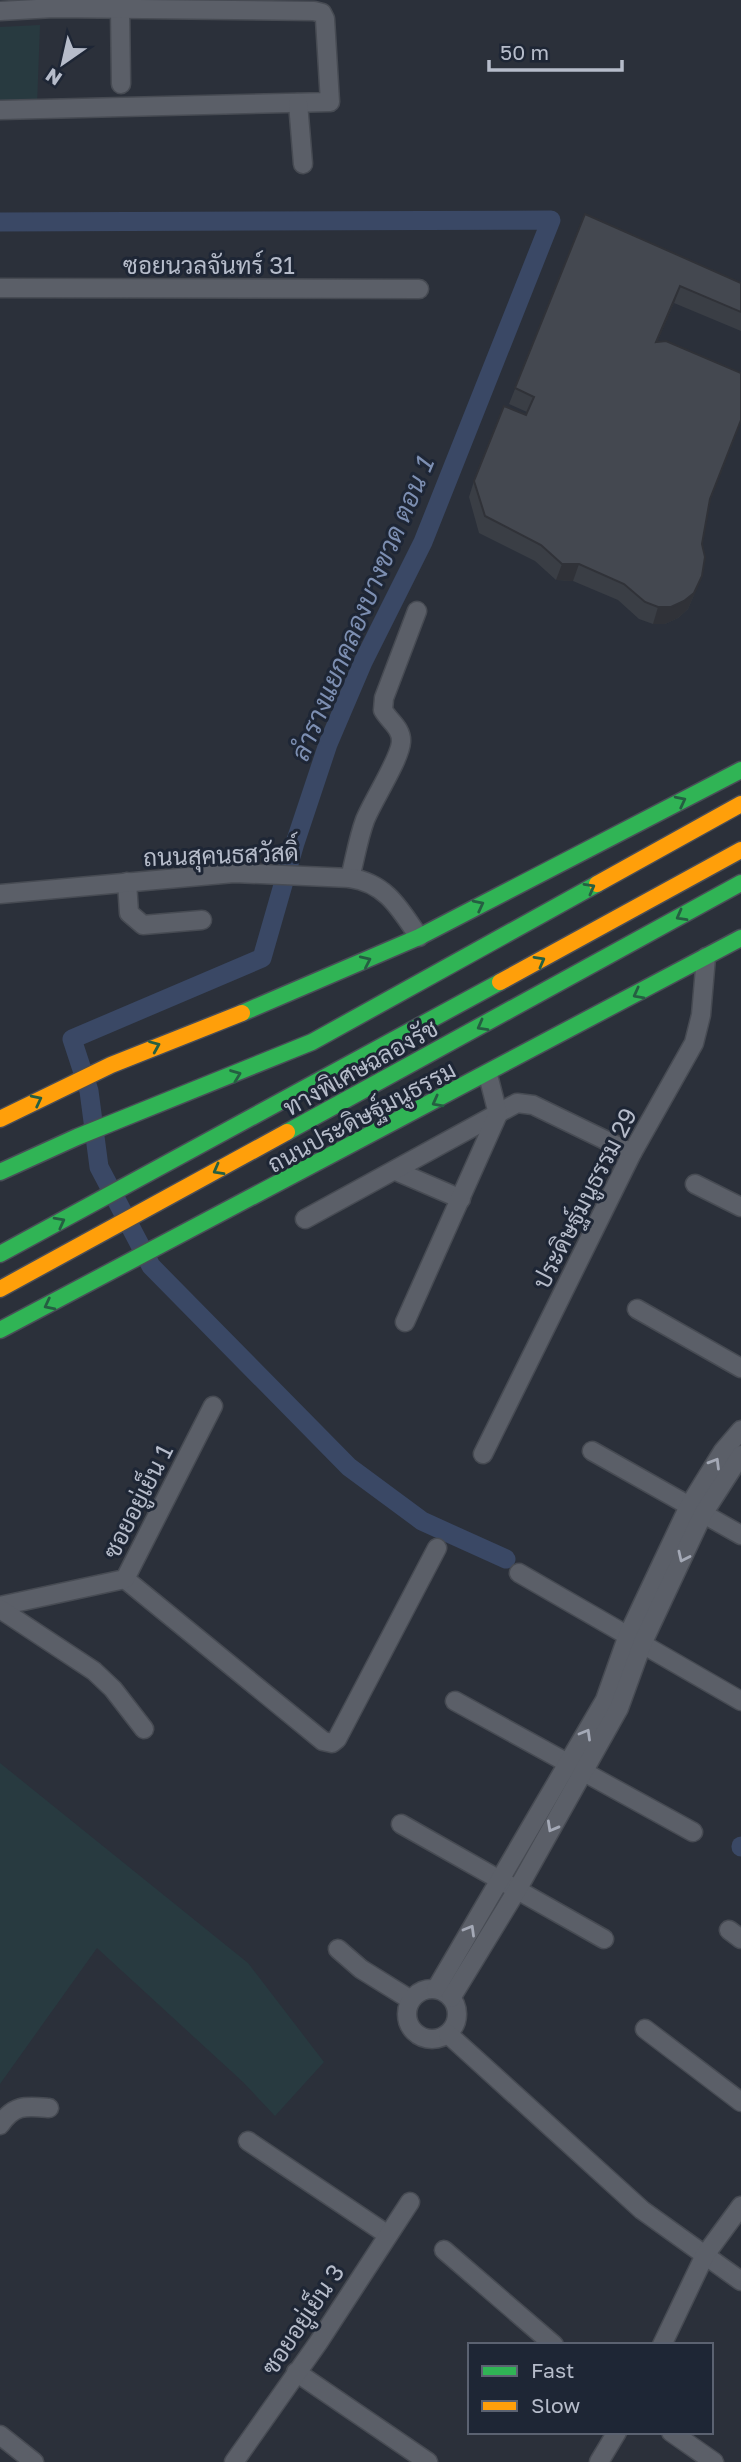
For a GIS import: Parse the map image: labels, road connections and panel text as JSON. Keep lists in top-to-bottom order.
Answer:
{
  "streets": {
    "main road": ["ทางพิเศษฉลองรัช", "ถนนประดิษฐ์มนูธรรม"],
    "street": [
      "ซอยนวลจันทร์ 31",
      "ถนนสุคนธสวัสดิ์",
      "ประดิษฐ์มนูธรรม 29",
      "ซอยอยู่เย็น 1",
      "ซอยอยู่เย็น 3"
    ]
  },
  "crossings": [
    ["ถนนประดิษฐ์มนูธรรม", "ประดิษฐ์มนูธรรม 29"]
  ],
  "water": ["ลำรางแยกคลองบางขวด ตอน 1"],
  "legend": ["Fast", "Slow"],
  "scale_bar": "50 m",
  "north": "bottom left"
}
